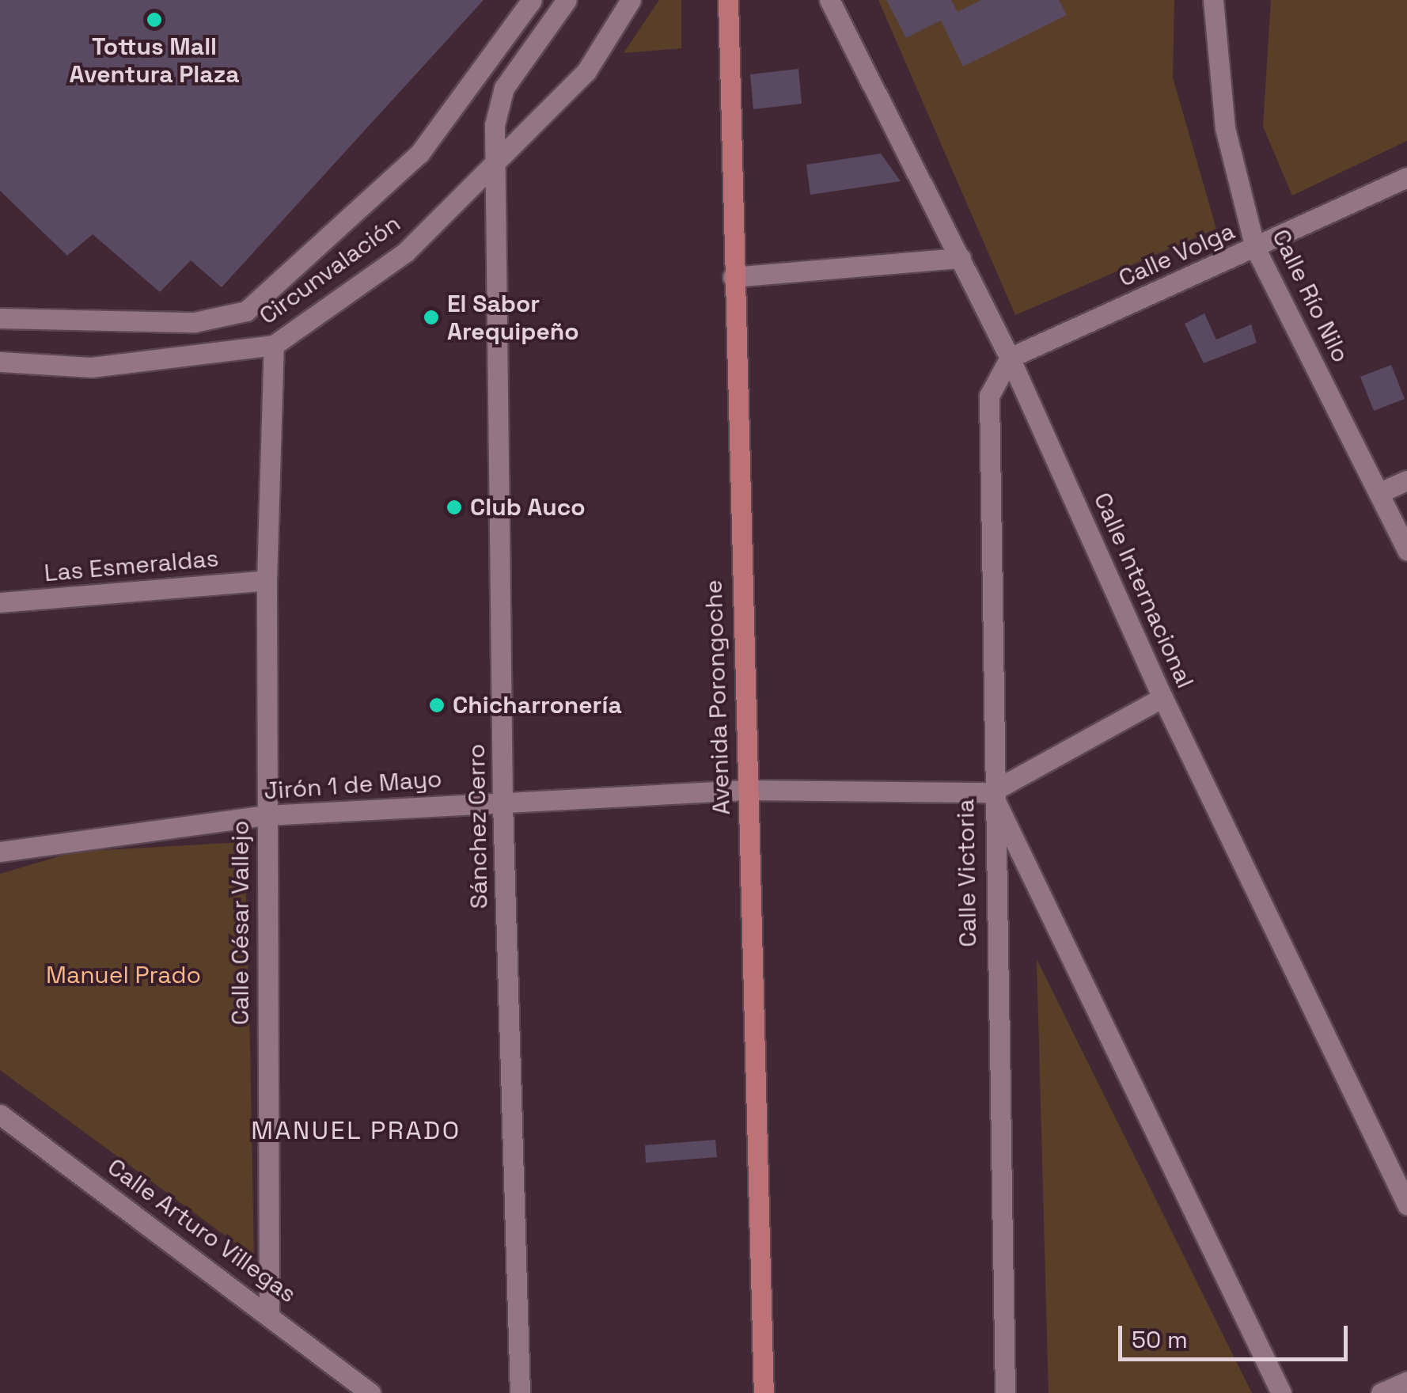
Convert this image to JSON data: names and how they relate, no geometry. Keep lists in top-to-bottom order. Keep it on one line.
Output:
{"streets":{"main road":["Avenida Porongoche"],"street":["Calle Volga","Circunvalación","Calle Río Nilo","Las Esmeraldas","Calle Internacional","Jirón 1 de Mayo","Sánchez Cerro","Calle Victoria","Calle César Vallejo","Calle Arturo Villegas"]},"crossings":[["Calle Volga","Calle Río Nilo"],["Calle Volga","Calle Internacional"],["Calle Volga","Calle Victoria"],["Circunvalación","Sánchez Cerro"],["Circunvalación","Calle César Vallejo"],["Las Esmeraldas","Calle César Vallejo"],["Calle Internacional","Jirón 1 de Mayo"],["Calle Internacional","Calle Victoria"],["Avenida Porongoche","Jirón 1 de Mayo"],["Jirón 1 de Mayo","Sánchez Cerro"],["Jirón 1 de Mayo","Calle Victoria"],["Jirón 1 de Mayo","Calle César Vallejo"],["Calle César Vallejo","Calle Arturo Villegas"]],"districts":["MANUEL PRADO"],"parks":["Manuel Prado"],"places":["Tottus Mall Aventura Plaza","El Sabor Arequipeño","Club Auco","Chicharronería"],"scale_bar":"50 m"}
